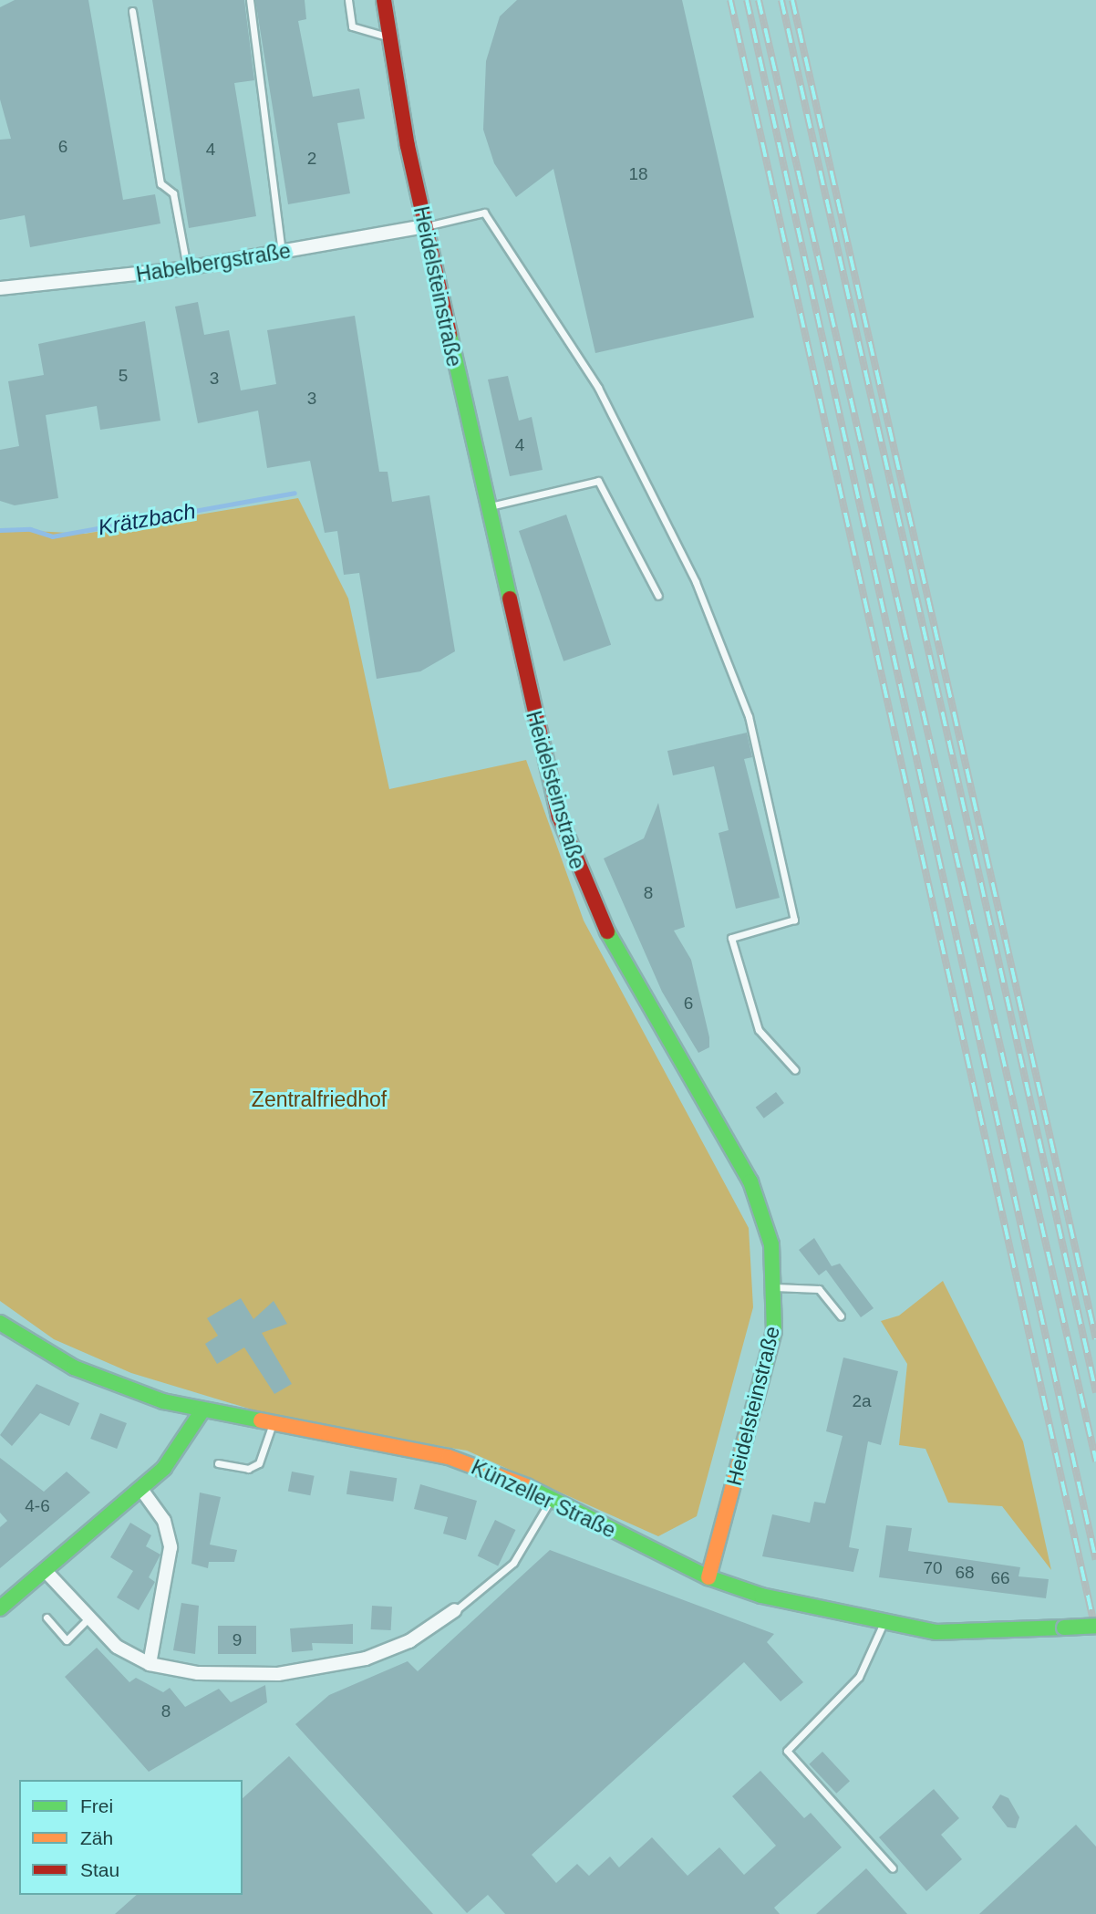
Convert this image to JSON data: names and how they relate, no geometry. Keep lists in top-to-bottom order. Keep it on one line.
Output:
{"streets":{"main road":["Heidelsteinstraße","Künzeller Straße"],"street":["Habelbergstraße"]},"crossings":[["Habelbergstraße","Heidelsteinstraße"],["Heidelsteinstraße","Künzeller Straße"]],"water":["Krätzbach"],"parks":["Zentralfriedhof"],"house_numbers":["6","4","2","18","5","3","3","4","8","6","2a","4-6","70","68","66","9","8"],"legend":["Frei","Zäh","Stau"]}
